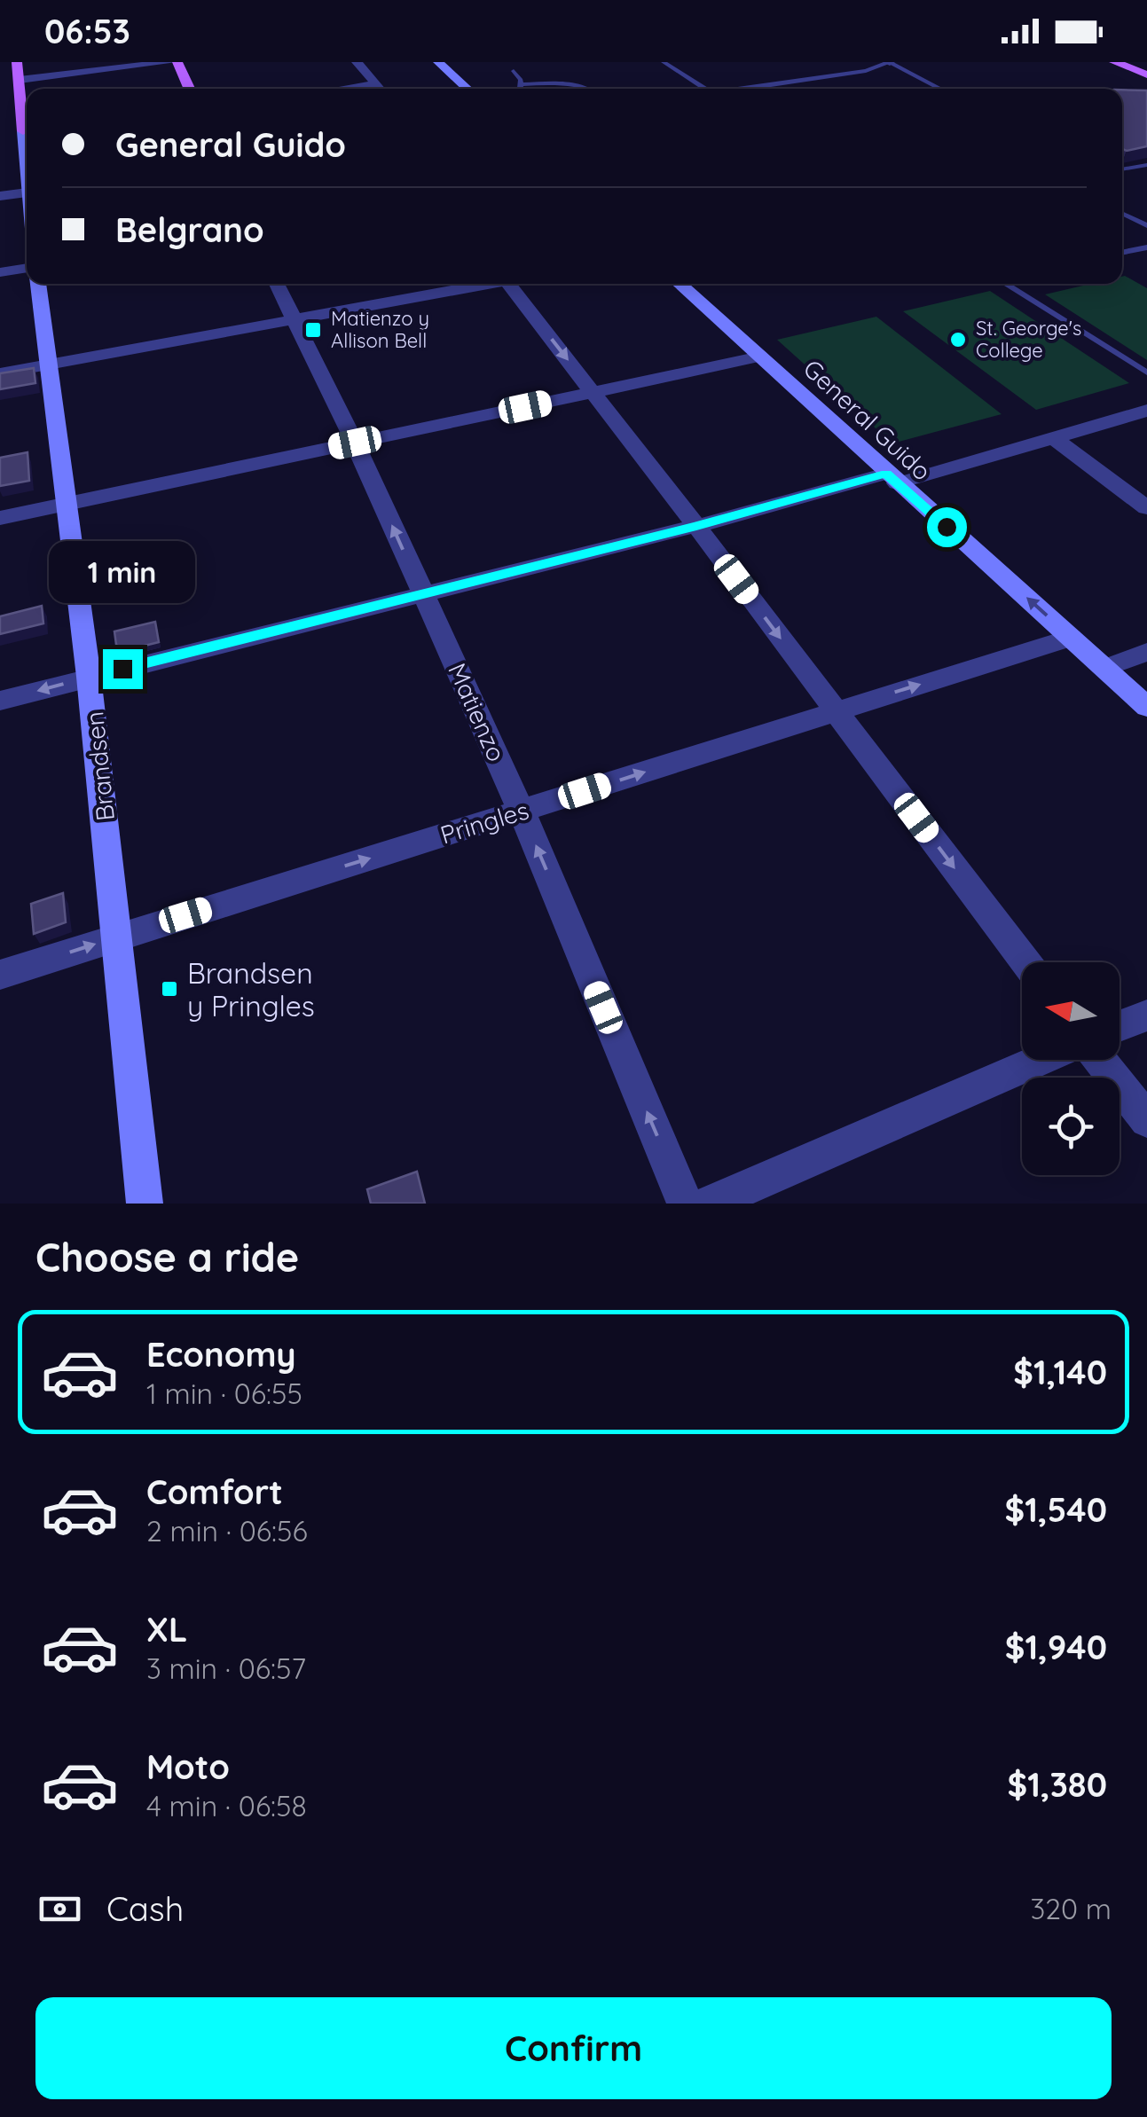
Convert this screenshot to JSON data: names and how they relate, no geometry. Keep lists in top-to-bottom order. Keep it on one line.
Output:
{"streets":{"main road":["General Guido","Brandsen"],"street":["Matienzo","Pringles"]},"crossings":[["General Guido","Pringles"],["Matienzo","Pringles"],["Brandsen","Pringles"]],"one_way":["General Guido","Matienzo","Pringles"],"places":{"transit":["Matienzo y Allison Bell","Brandsen y Pringles"],"other":["St. George's College"]},"north":"left","page":{"status":"06:53","banner":["General Guido","Belgrano"],"bubble":"1 min","heading":"Choose a ride","list":[{"name":"Economy","note":"1 min · 06:55","value":"$1,140"},{"name":"Comfort","note":"2 min · 06:56","value":"$1,540"},{"name":"XL","note":"3 min · 06:57","value":"$1,940"},{"name":"Moto","note":"4 min · 06:58","value":"$1,380"}],"pay":["Cash","320 m"],"buttons":"Confirm"}}
